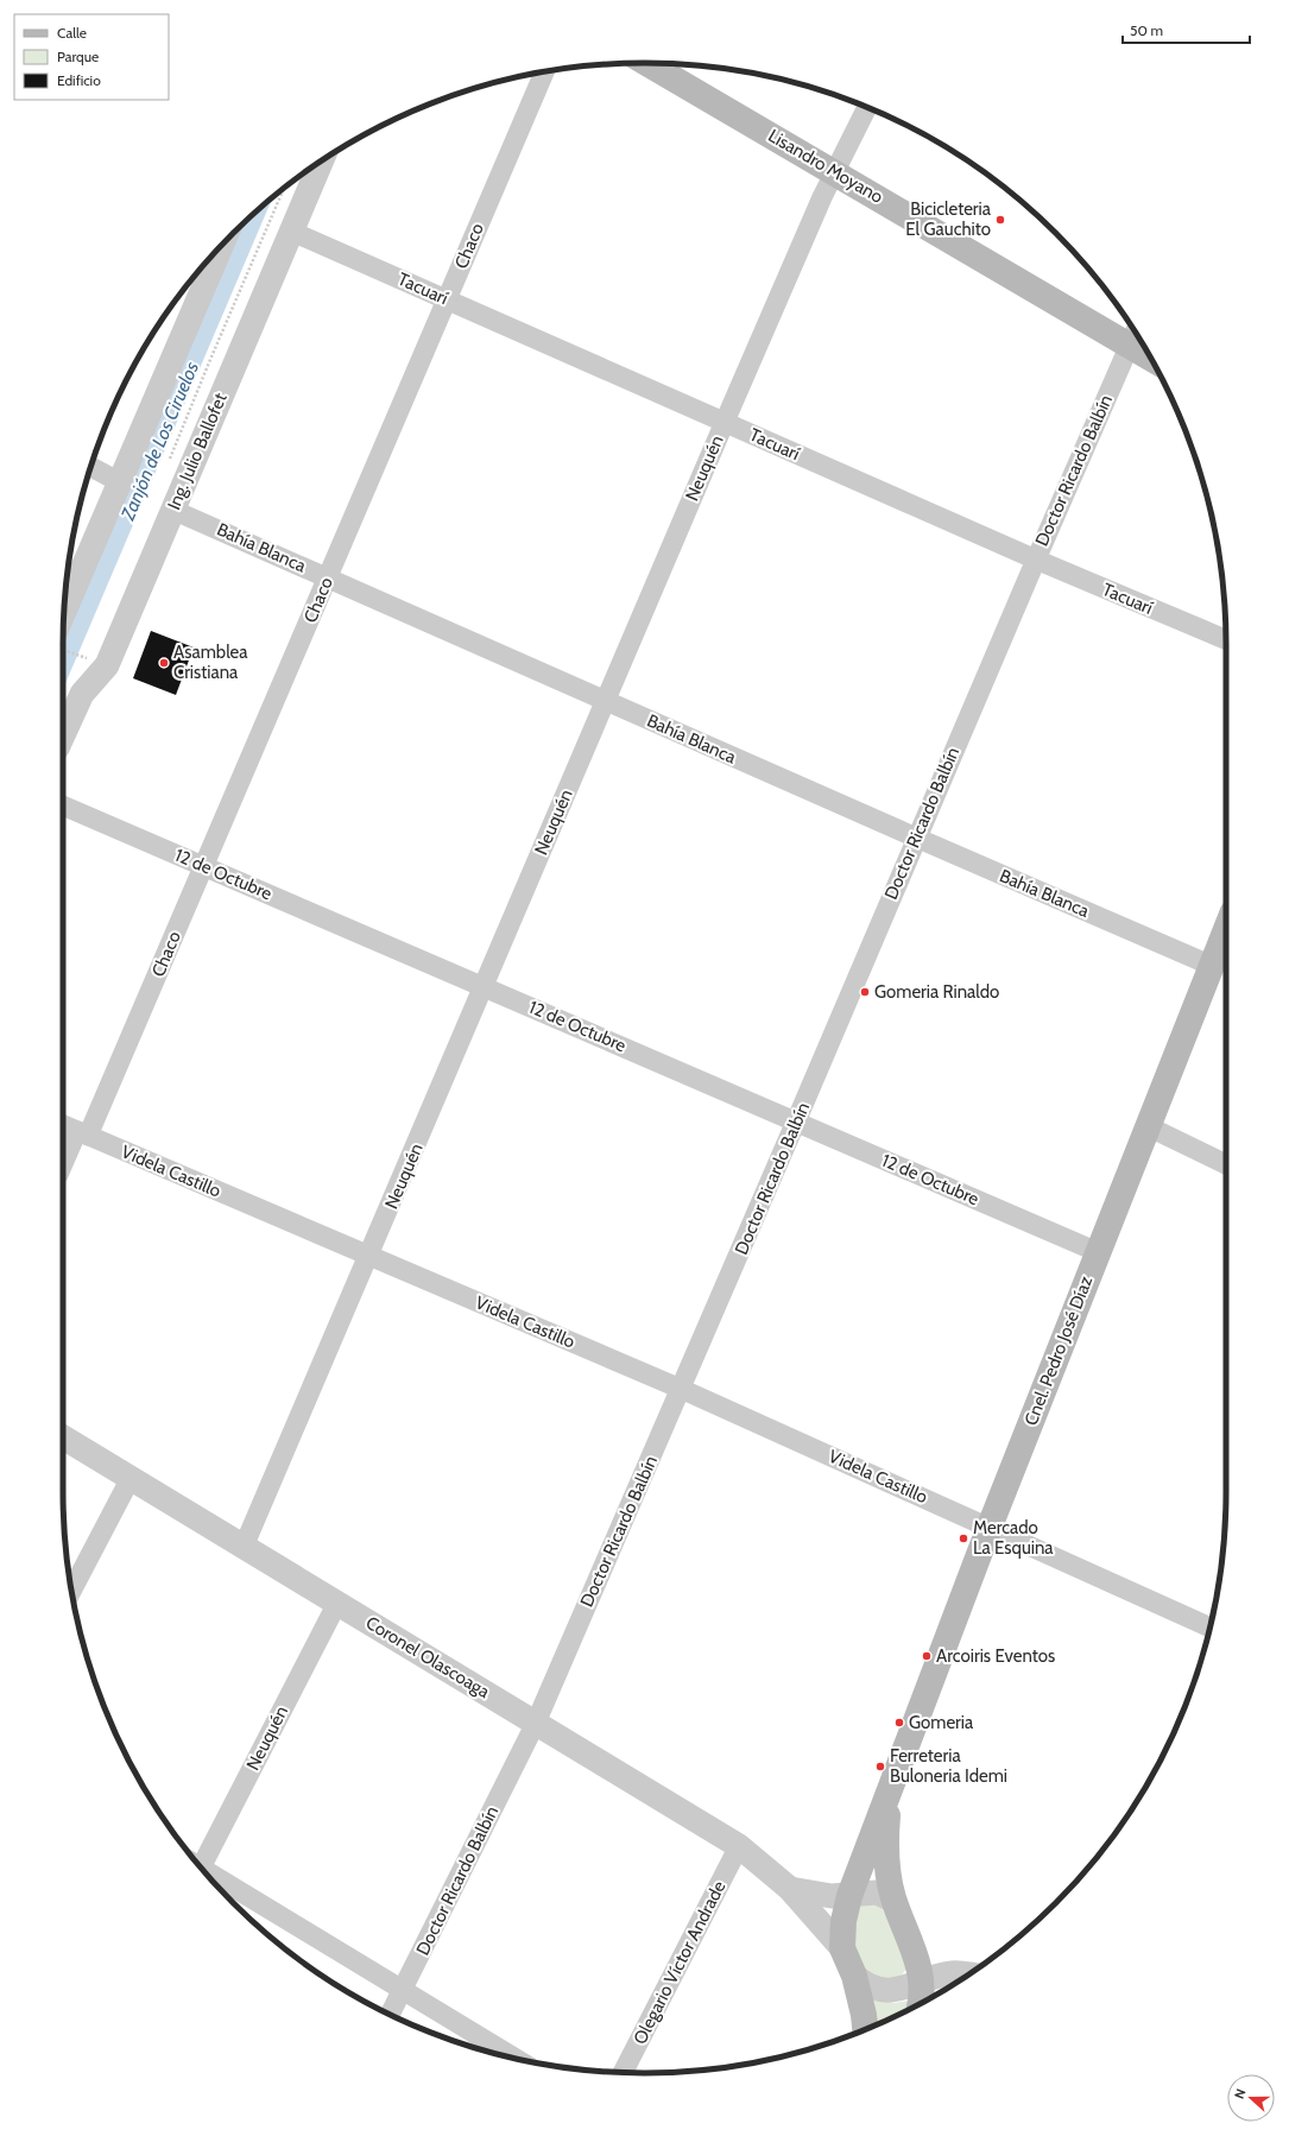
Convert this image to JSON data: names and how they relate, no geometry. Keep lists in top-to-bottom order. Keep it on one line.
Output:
{"streets":{"main road":["Lisandro Moyano","Cnel. Pedro José Díaz"],"street":["Chaco","Tacuarí","Ing. Julio Ballofet","Neuquén","Doctor Ricardo Balbín","Bahía Blanca","12 de Octubre","Videla Castillo","Coronel Olascoaga","Olegario Víctor Andrade"]},"crossings":[["Lisandro Moyano","Neuquén"],["Lisandro Moyano","Doctor Ricardo Balbín"],["Chaco","Tacuarí"],["Chaco","Bahía Blanca"],["Chaco","12 de Octubre"],["Chaco","Videla Castillo"],["Tacuarí","Ing. Julio Ballofet"],["Tacuarí","Neuquén"],["Tacuarí","Doctor Ricardo Balbín"],["Ing. Julio Ballofet","Bahía Blanca"],["Neuquén","Bahía Blanca"],["Neuquén","12 de Octubre"],["Neuquén","Videla Castillo"],["Neuquén","Coronel Olascoaga"],["Doctor Ricardo Balbín","Bahía Blanca"],["Doctor Ricardo Balbín","12 de Octubre"],["Doctor Ricardo Balbín","Videla Castillo"],["Doctor Ricardo Balbín","Coronel Olascoaga"],["Bahía Blanca","Cnel. Pedro José Díaz"],["12 de Octubre","Cnel. Pedro José Díaz"],["Videla Castillo","Cnel. Pedro José Díaz"],["Cnel. Pedro José Díaz","Coronel Olascoaga"],["Coronel Olascoaga","Olegario Víctor Andrade"]],"water":["Zanjón de Los Ciruelos"],"places":["Bicicleteria El Gauchito","Asamblea Cristiana","Gomeria Rinaldo","Mercado La Esquina","Arcoiris Eventos","Gomeria","Ferreteria Buloneria Idemi"],"legend":["Calle","Parque","Edificio"],"scale_bar":"50 m","north":"left"}
